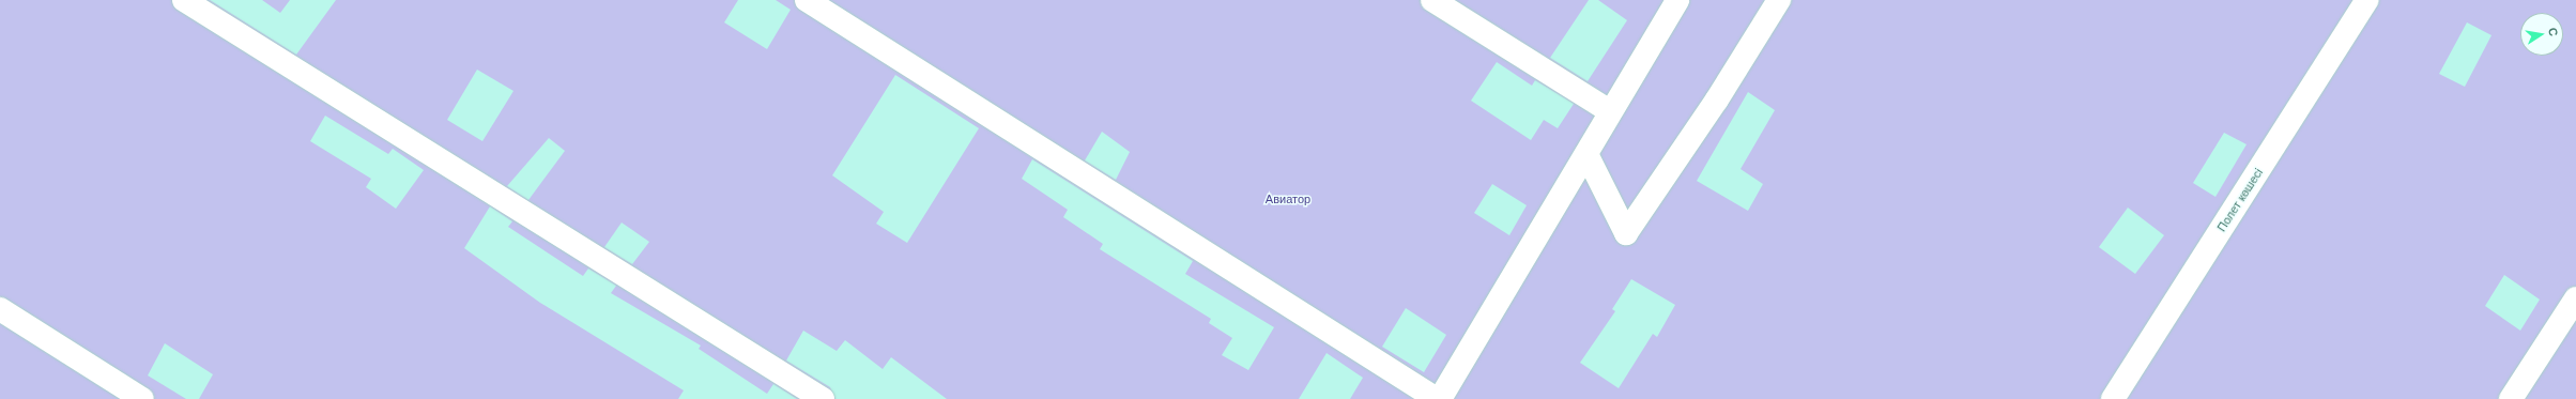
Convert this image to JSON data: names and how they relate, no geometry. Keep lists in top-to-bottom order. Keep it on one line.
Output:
{"streets":{"street":["Полет көшесі"]},"parks":["Авиатор"],"north":"right"}
